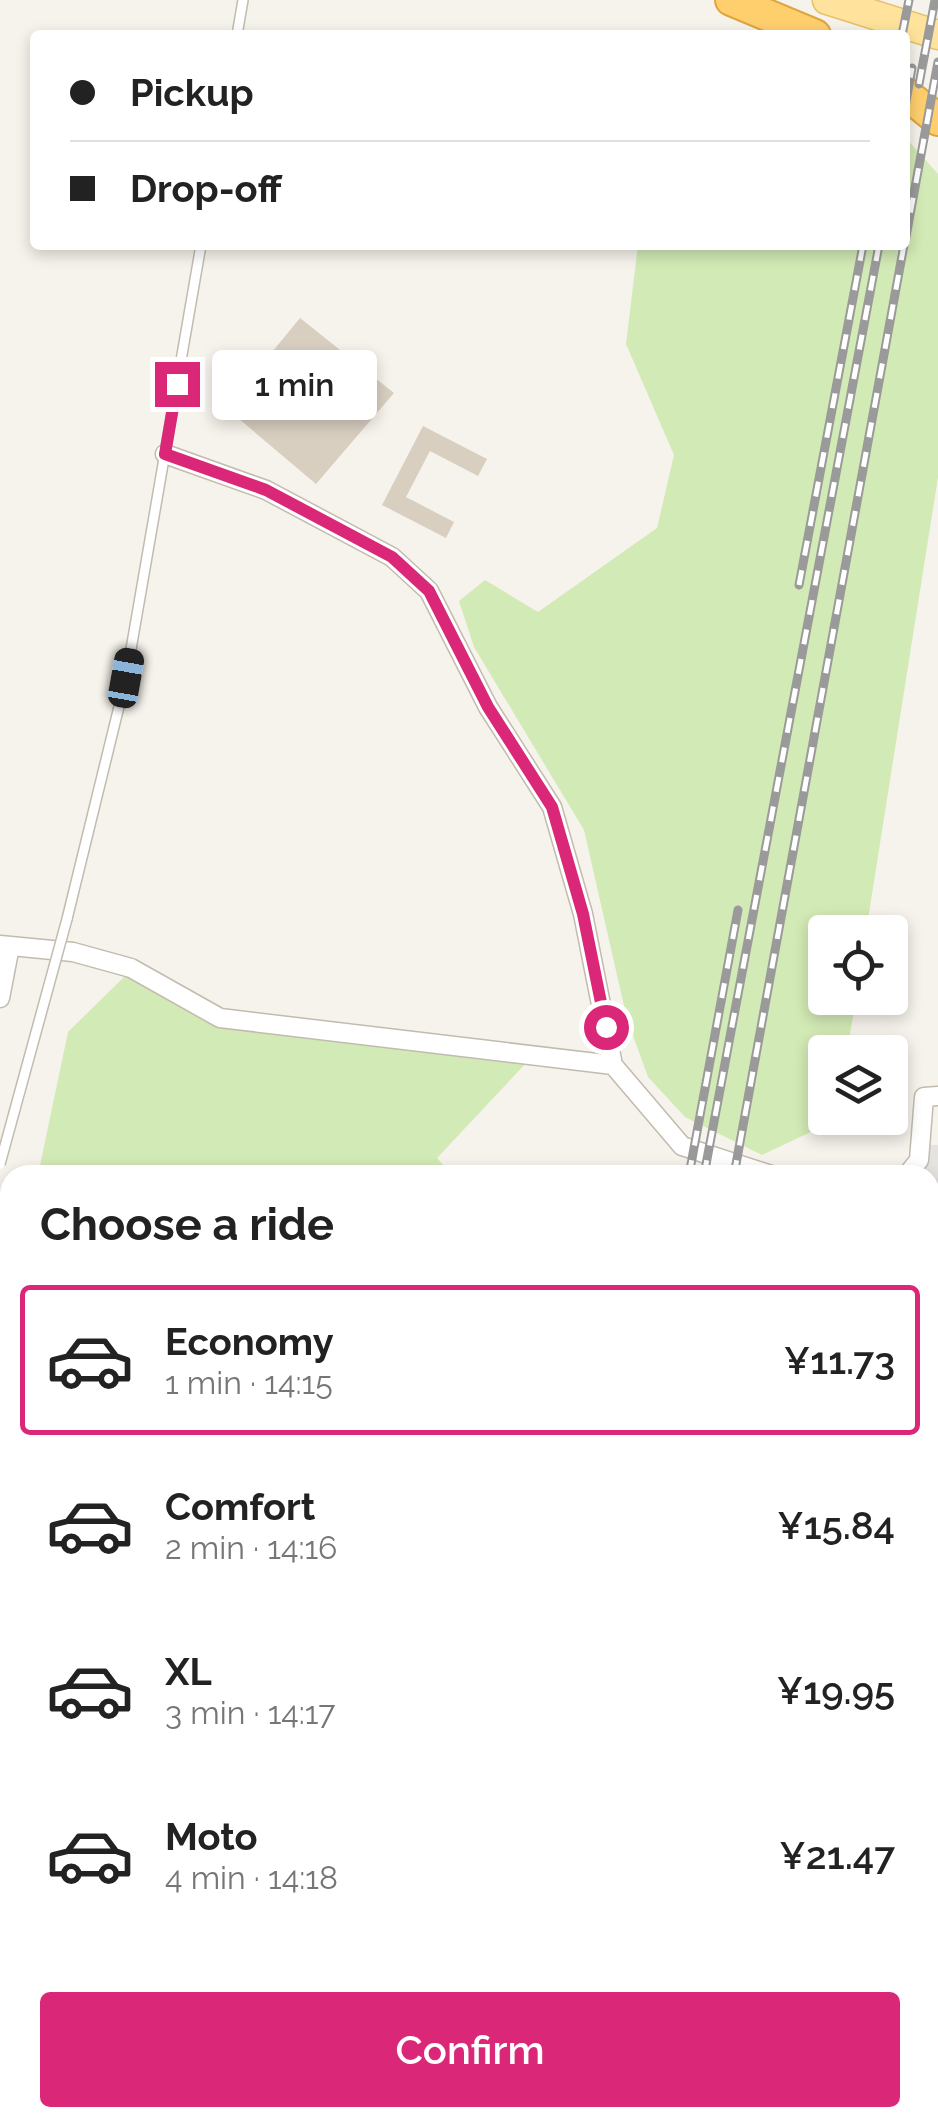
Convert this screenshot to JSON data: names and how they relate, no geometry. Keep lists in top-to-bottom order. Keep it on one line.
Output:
{"page":{"banner":["Pickup","Drop-off"],"bubble":"1 min","heading":"Choose a ride","list":[{"name":"Economy","note":"1 min · 14:15","value":"¥11.73"},{"name":"Comfort","note":"2 min · 14:16","value":"¥15.84"},{"name":"XL","note":"3 min · 14:17","value":"¥19.95"},{"name":"Moto","note":"4 min · 14:18","value":"¥21.47"}],"buttons":"Confirm"}}
